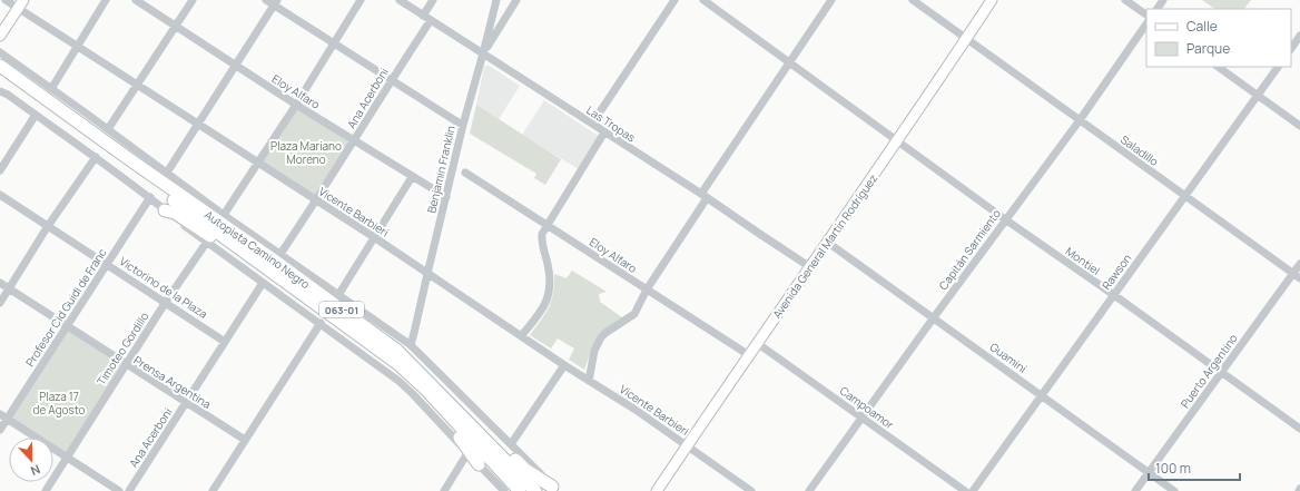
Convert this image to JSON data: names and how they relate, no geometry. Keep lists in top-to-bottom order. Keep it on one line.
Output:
{"streets":{"highway":["Autopista Camino Negro","063-01"],"main road":["Avenida General Martín Rodríguez"],"street":["Eloy Alfaro","Ana Acerboni","Las Tropas","Saladillo","Benjamin Franklin","Vicente Barbieri","Capitán Sarmiento","Montiel","Rawson","Victorino de la Plaza","Profesor Cid Guidi de Franc","Timoteo Gordillo","Guaminí","Puerto Argentino","Prensa Argentina","Campoamor"]},"crossings":[["Eloy Alfaro","Ana Acerboni"],["Eloy Alfaro","Benjamin Franklin"],["Eloy Alfaro","Avenida General Martín Rodríguez"],["Ana Acerboni","Las Tropas"],["Ana Acerboni","Vicente Barbieri"],["Ana Acerboni","Victorino de la Plaza"],["Ana Acerboni","Prensa Argentina"],["Las Tropas","Benjamin Franklin"],["Las Tropas","Avenida General Martín Rodríguez"],["Saladillo","Avenida General Martín Rodríguez"],["Saladillo","Capitán Sarmiento"],["Saladillo","Rawson"],["Saladillo","Puerto Argentino"],["Benjamin Franklin","Vicente Barbieri"],["Vicente Barbieri","Avenida General Martín Rodríguez"],["Avenida General Martín Rodríguez","Montiel"],["Avenida General Martín Rodríguez","Guaminí"],["Avenida General Martín Rodríguez","Campoamor"],["Capitán Sarmiento","Montiel"],["Capitán Sarmiento","Guaminí"],["Capitán Sarmiento","Campoamor"],["Montiel","Rawson"],["Montiel","Puerto Argentino"],["Rawson","Guaminí"],["Victorino de la Plaza","Profesor Cid Guidi de Franc"],["Victorino de la Plaza","Timoteo Gordillo"],["Profesor Cid Guidi de Franc","Prensa Argentina"],["Timoteo Gordillo","Prensa Argentina"],["Guaminí","Puerto Argentino"]],"parks":["Plaza Mariano Moreno","Plaza 17 de Agosto"],"legend":["Calle","Parque"],"scale_bar":"100 m","north":"bottom"}
